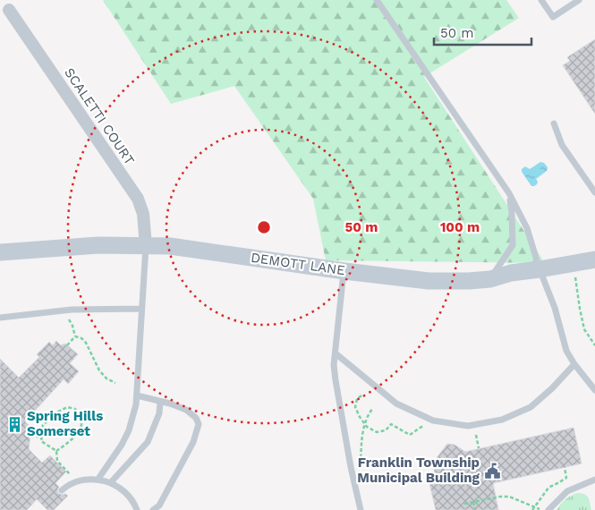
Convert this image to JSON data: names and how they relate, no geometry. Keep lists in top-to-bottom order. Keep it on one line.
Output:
{"streets":{"street":["SCALETTI COURT","DEMOTT LANE"]},"crossings":[["SCALETTI COURT","DEMOTT LANE"]],"places":{"building":["Spring Hills Somerset"],"public building":["Franklin Township Municipal Building"]},"scale_bar":"50 m","rings":["50 m","100 m"]}
